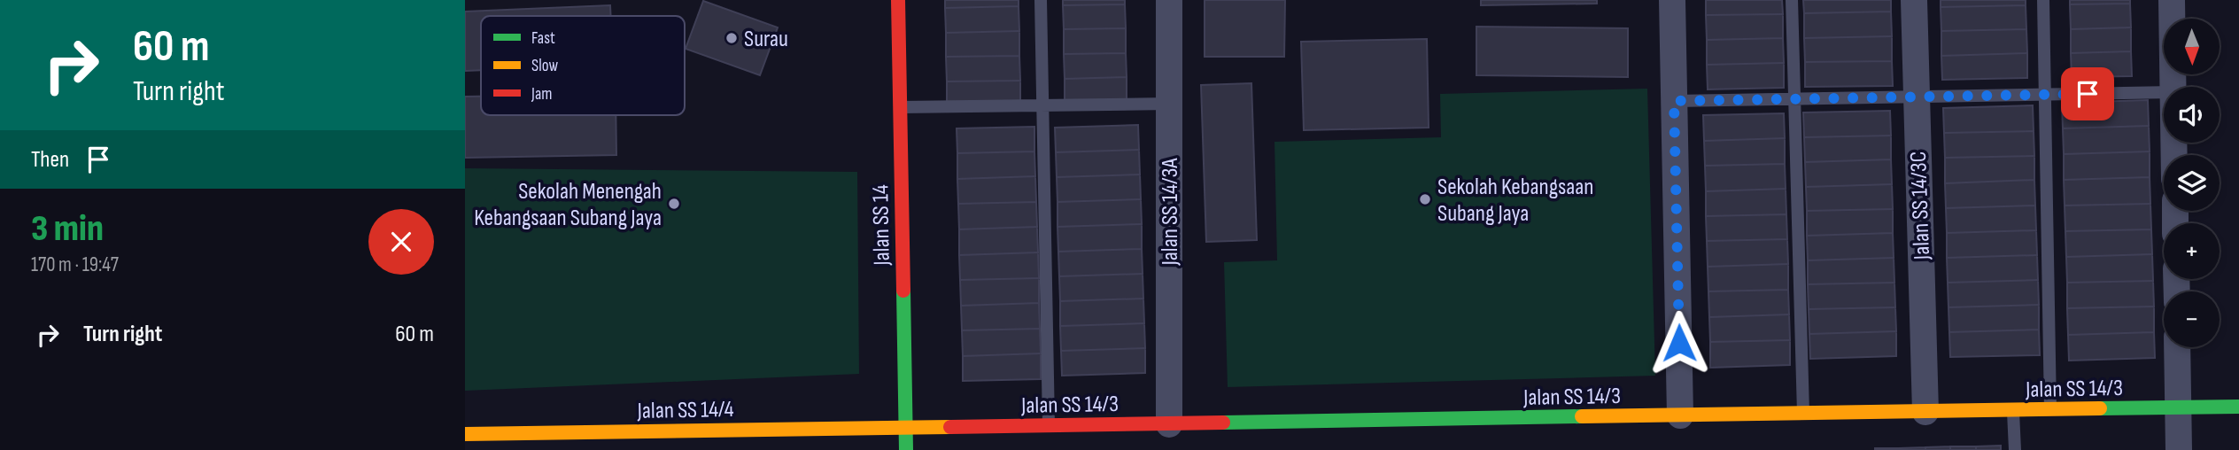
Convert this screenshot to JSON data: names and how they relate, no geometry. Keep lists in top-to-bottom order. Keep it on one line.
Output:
{"streets":{"street":["Jalan SS 14/3C","Jalan SS 14/3A","Jalan SS 14","Jalan SS 14/3","Jalan SS 14/4"]},"crossings":[["Jalan SS 14/3C","Jalan SS 14/3"],["Jalan SS 14/3A","Jalan SS 14/3"],["Jalan SS 14","Jalan SS 14/3"],["Jalan SS 14","Jalan SS 14/4"],["Jalan SS 14/3","Jalan SS 14/4"]],"places":["Surau","Sekolah Kebangsaan Subang Jaya","Sekolah Menengah Kebangsaan Subang Jaya"],"legend":["Fast","Slow","Jam"],"north":"bottom","page":{"turn":["60 m","Turn right"],"map_buttons":["+","−"],"then":"Then","heading":["3 min","170 m · 19:47"],"list":[{"name":"Turn right","value":"60 m"}]}}
